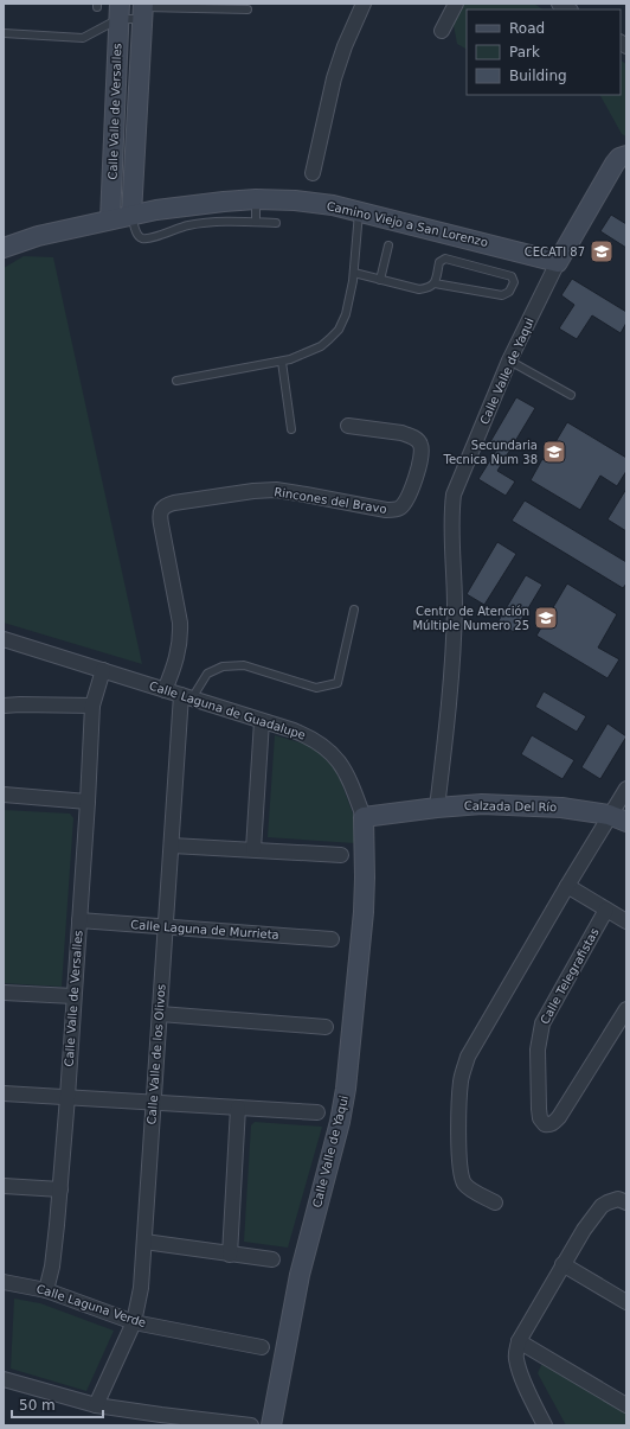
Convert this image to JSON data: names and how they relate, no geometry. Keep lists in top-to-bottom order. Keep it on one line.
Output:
{"streets":{"street":["Calle Valle de Versalles","Camino Viejo a San Lorenzo","Calle Valle de Yaqui","Rincones del Bravo","Calle Laguna de Guadalupe","Calzada Del Río","Calle Laguna de Murrieta","Calle Telegrafistas","Calle Valle de los Olivos","Calle Laguna Verde"]},"crossings":[["Calle Valle de Versalles","Camino Viejo a San Lorenzo"],["Calle Valle de Versalles","Calle Laguna de Murrieta"],["Calle Valle de Versalles","Calle Laguna Verde"],["Camino Viejo a San Lorenzo","Calle Valle de Yaqui"],["Calle Valle de Yaqui","Calle Laguna de Guadalupe"],["Calle Valle de Yaqui","Calzada Del Río"],["Rincones del Bravo","Calle Laguna de Guadalupe"],["Calle Laguna de Guadalupe","Calzada Del Río"],["Calle Laguna de Guadalupe","Calle Valle de los Olivos"],["Calle Laguna de Murrieta","Calle Valle de los Olivos"],["Calle Valle de los Olivos","Calle Laguna Verde"]],"places":{"school or university":["CECATI 87","Secundaria Tecnica Num 38","Centro de Atención Múltiple Numero 25"]},"legend":["Road","Park","Building"],"scale_bar":"50 m"}
